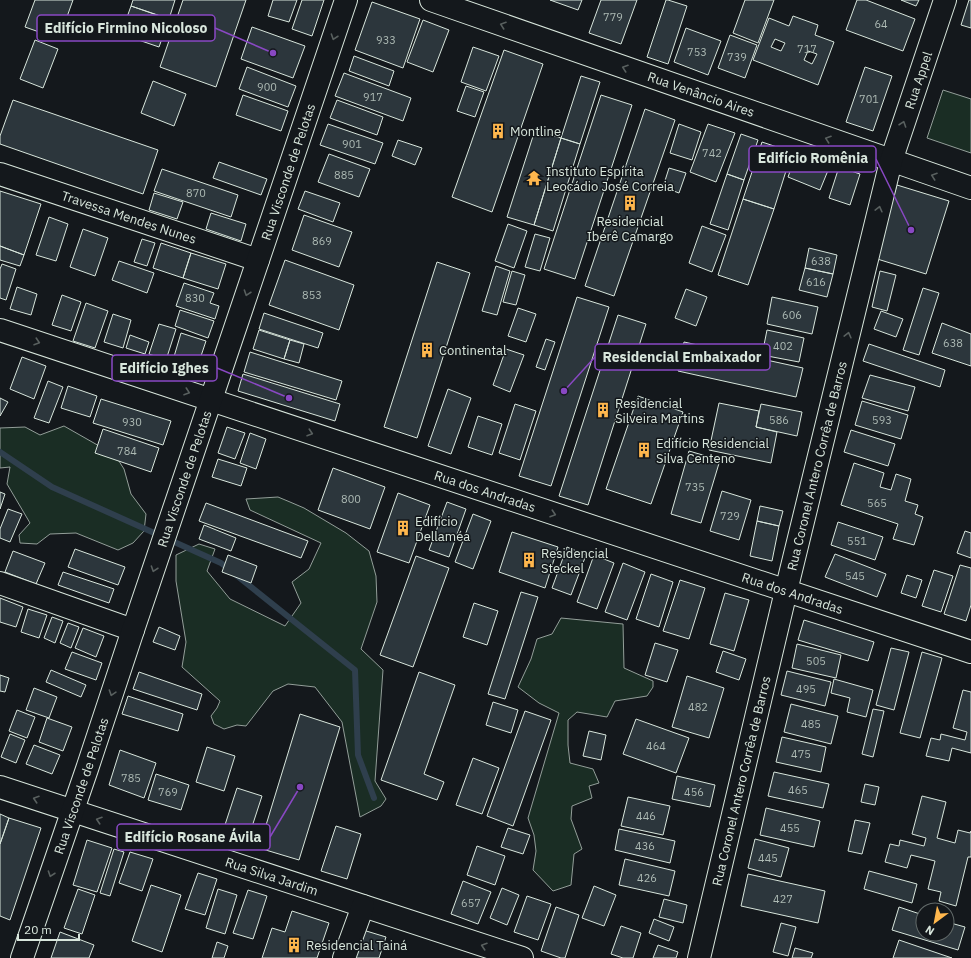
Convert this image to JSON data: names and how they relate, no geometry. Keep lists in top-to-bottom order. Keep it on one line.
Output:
{"streets":{"street":["Rua Appel","Rua Venâncio Aires","Rua Visconde de Pelotas","Travessa Mendes Nunes","Rua Coronel Antero Corrêa de Barros","Rua dos Andradas","Rua Silva Jardim"]},"crossings":[["Rua Appel","Rua Venâncio Aires"],["Rua Appel","Rua Coronel Antero Corrêa de Barros"],["Rua Venâncio Aires","Rua Coronel Antero Corrêa de Barros"],["Rua Visconde de Pelotas","Travessa Mendes Nunes"],["Rua Visconde de Pelotas","Rua dos Andradas"],["Rua Visconde de Pelotas","Rua Silva Jardim"],["Rua Coronel Antero Corrêa de Barros","Rua dos Andradas"]],"one_way":["Rua Appel","Rua Venâncio Aires","Rua Visconde de Pelotas","Rua Coronel Antero Corrêa de Barros","Rua dos Andradas","Rua Silva Jardim"],"places":{"other":["Edifício Firmino Nicoloso","Edifício Romênia","Residencial Embaixador","Edifício Ighes","Edifício Rosane Ávila"],"building":["Montline","Residencial Iberê Camargo","Continental","Residencial Silveira Martins","Edifício Residencial Silva Centeno","Edifício Dellaméa","Residencial Steckel","Residencial Tainá"],"temple":["Instituto Espírita Leocádio José Correia"]},"house_numbers":["779","64","933","717","753","739","900","917","701","901","742","885","870","869","638","616","853","830","606","638","402","586","593","930","784","735","800","565","729","551","545","505","495","482","485","464","475","785","465","769","456","446","455","436","445","426","427","657"],"scale_bar":"20 m","north":"bottom left"}
